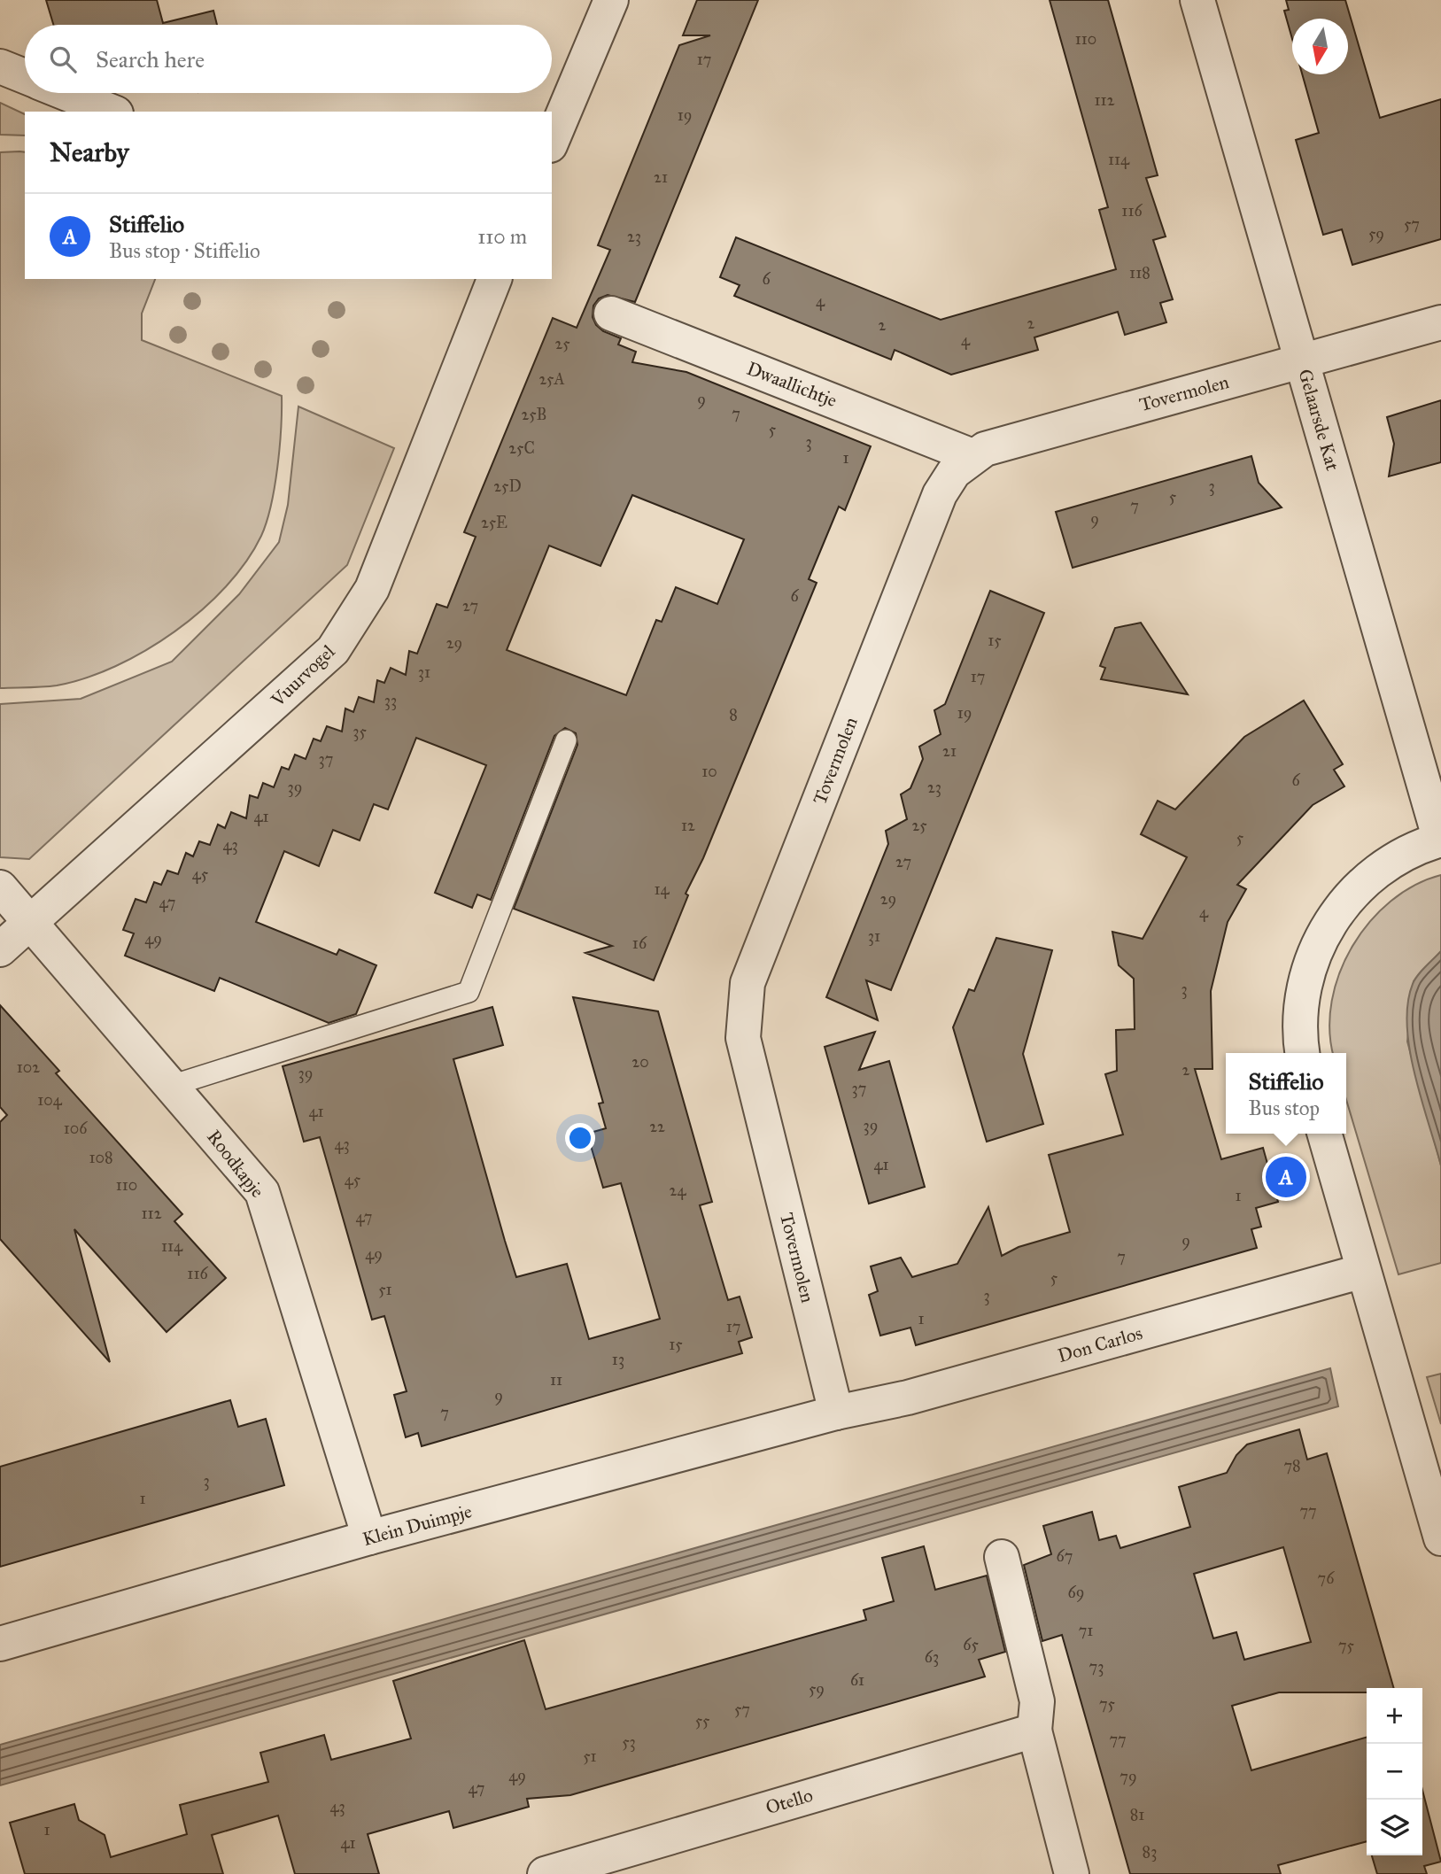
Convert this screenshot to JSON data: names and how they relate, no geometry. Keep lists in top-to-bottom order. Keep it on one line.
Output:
{"streets":{"street":["Dwaallichtje","Tovermolen","Gelaarsde Kat","Vuurvogel","Roodkapje","Don Carlos","Klein Duimpje","Otello"]},"crossings":[["Dwaallichtje","Tovermolen"],["Tovermolen","Gelaarsde Kat"],["Tovermolen","Don Carlos"],["Tovermolen","Klein Duimpje"],["Vuurvogel","Roodkapje"],["Roodkapje","Klein Duimpje"],["Don Carlos","Klein Duimpje"]],"house_numbers":["110","17","112","19","114","21","116","57","59","23","118","6","4","2","2","4","25","25A","9","7","25B","5","3","25C","1","25D","3","5","7","9","25E","6","27","15","29","31","17","33","19","8","35","21","37","10","6","39","23","41","12","25","5","43","27","45","14","29","47","4","31","49","16","3","20","102","2","39","37","104","41","39","22","106","43","108","41","45","110","24","1","112","47","9","114","49","7","116","5","51","3","1","17","15","13","11","9","7","78","3","1","77","67","76","69","71","65","75","63","73","61","59","75","57","55","77","53","51","49","79","47","43","81","1","41","83"],"north":"bottom","page":{"search":"Search here","heading":"Nearby","list":[{"mark":"A","name":"Stiffelio","note":"Bus stop · Stiffelio","value":"110 m"}],"popup":["Stiffelio","Bus stop"],"pins":"A","map_buttons":["+","−"]}}
